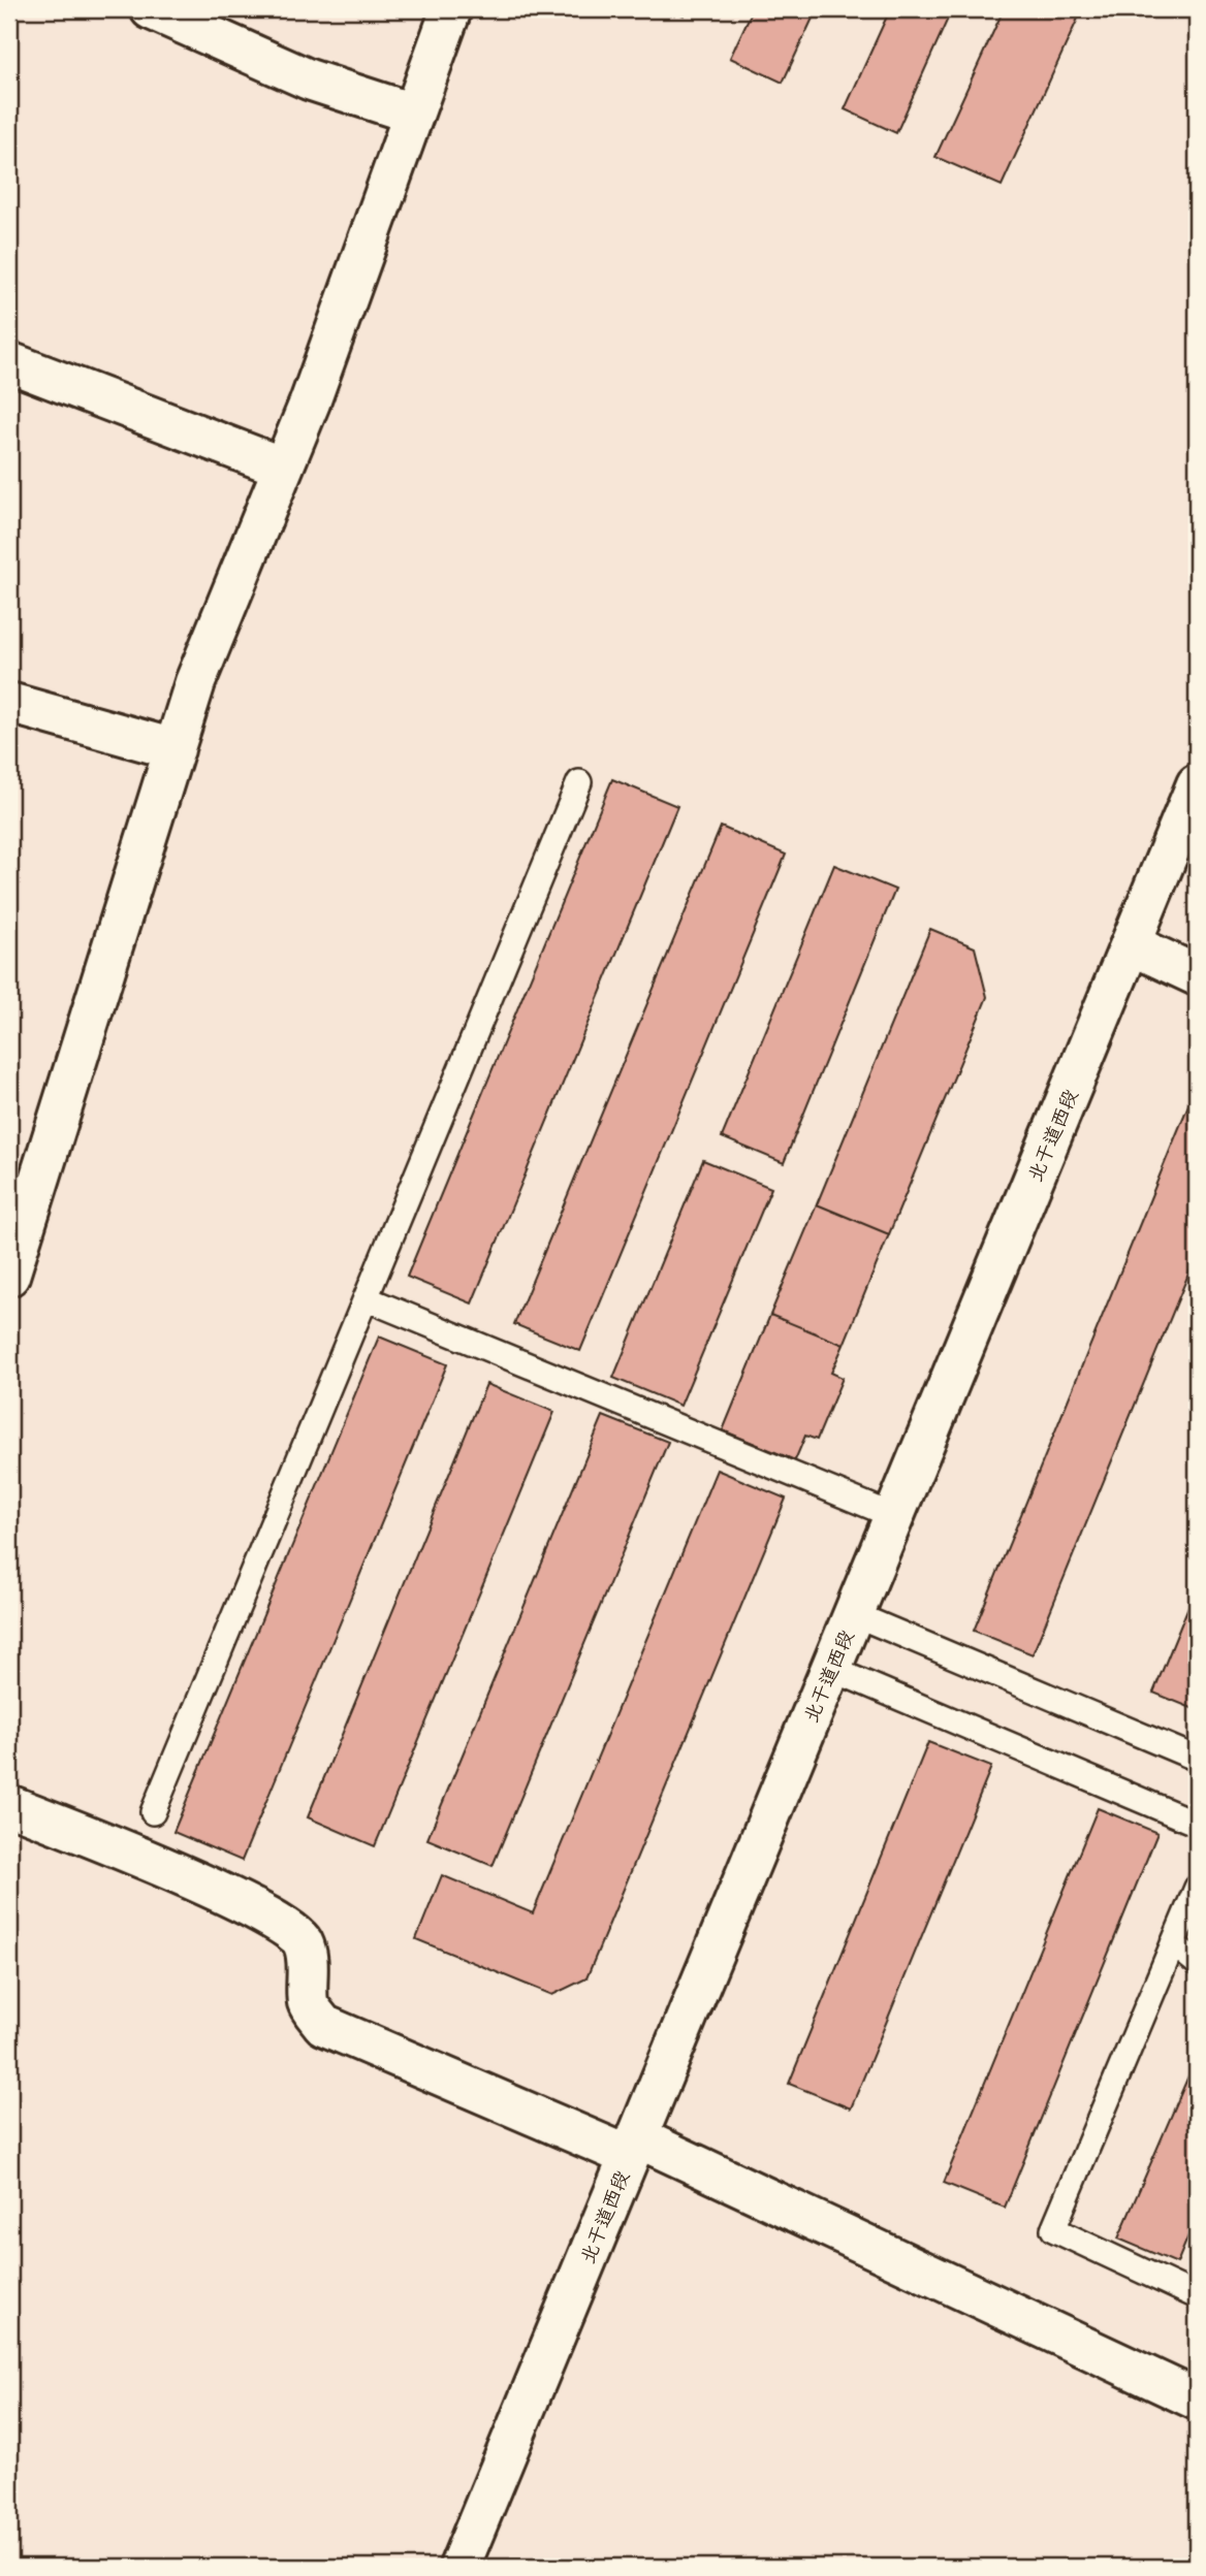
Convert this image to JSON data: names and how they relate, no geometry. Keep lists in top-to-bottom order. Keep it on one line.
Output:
{"streets":{"street":["北干道西段"]}}
